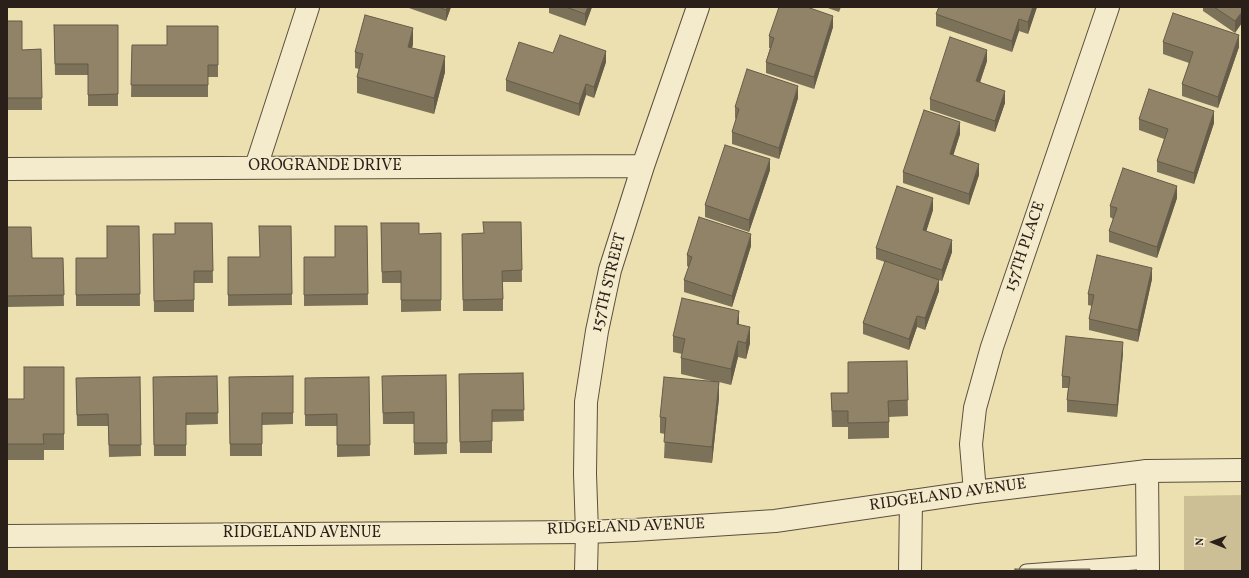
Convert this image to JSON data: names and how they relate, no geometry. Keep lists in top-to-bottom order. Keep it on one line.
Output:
{"streets":{"street":["OROGRANDE DRIVE","157TH PLACE","157TH STREET","RIDGELAND AVENUE"]},"crossings":[["OROGRANDE DRIVE","157TH STREET"],["157TH PLACE","RIDGELAND AVENUE"],["157TH STREET","RIDGELAND AVENUE"]],"north":"left"}
